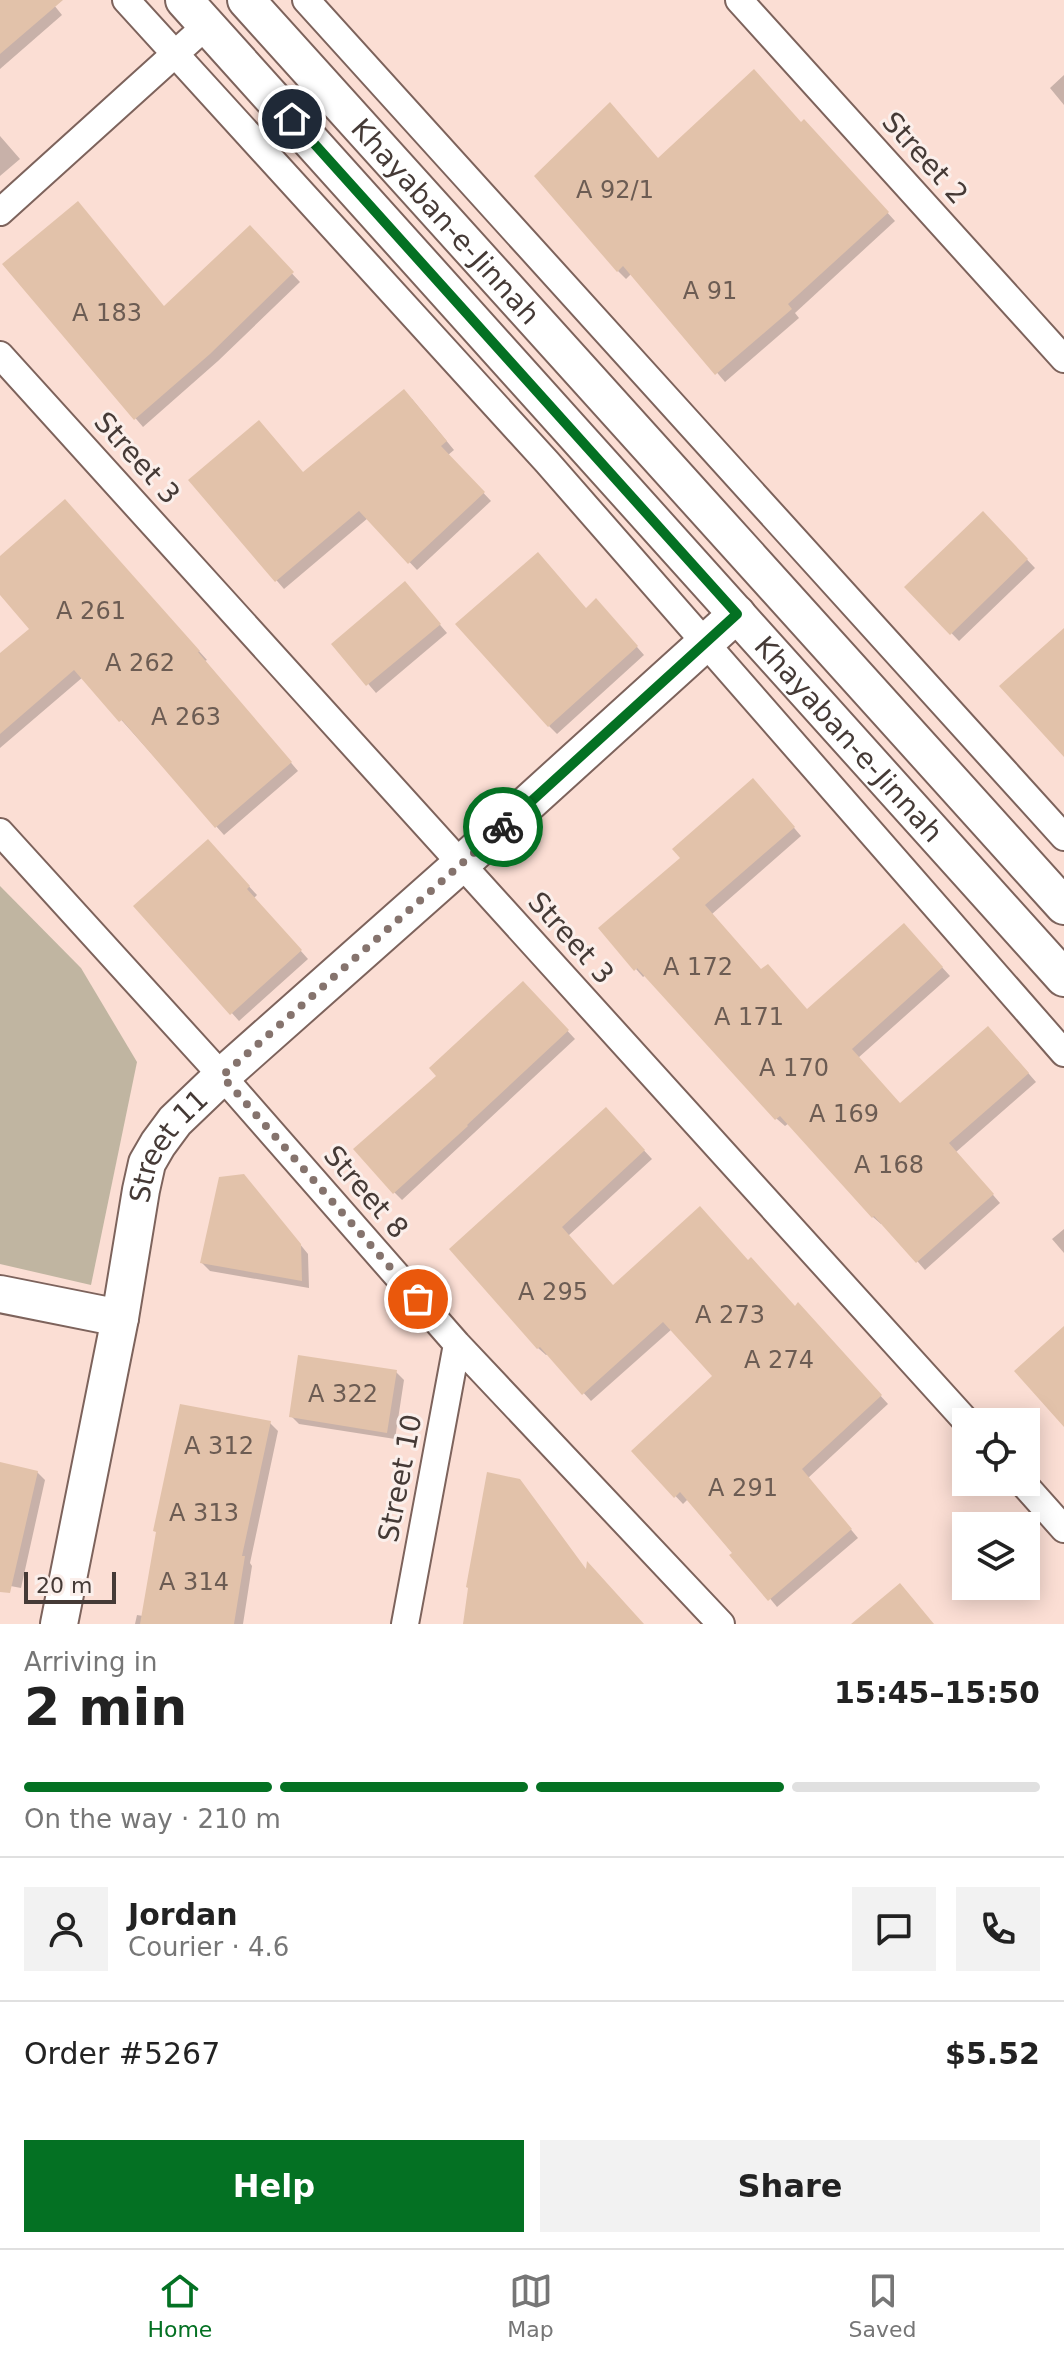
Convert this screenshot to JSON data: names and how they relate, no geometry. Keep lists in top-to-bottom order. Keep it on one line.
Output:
{"streets":{"main road":["Khayaban-e-Jinnah","Street 11"],"street":["Street 2","Street 3","Street 8","Street 10"]},"crossings":[["Khayaban-e-Jinnah","Street 11"],["Street 3","Street 11"],["Street 11","Street 8"],["Street 8","Street 10"]],"house_numbers":["A 92/1","A 91","A 183","A 261","A 262","A 263","A 172","A 171","A 170","A 169","A 168","A 295","A 273","A 274","A 322","A 312","A 291","A 313","A 314"],"scale_bar":"20 m","page":{"scale":"20 m","heading":["2 min","Arriving in","15:45–15:50"],"panel":["Jordan","Courier · 4.6","Order #5267","$5.52"],"bar":"On the way · 210 m","buttons":["Help","Share"],"tabs":["Home","Map","Saved"]}}
